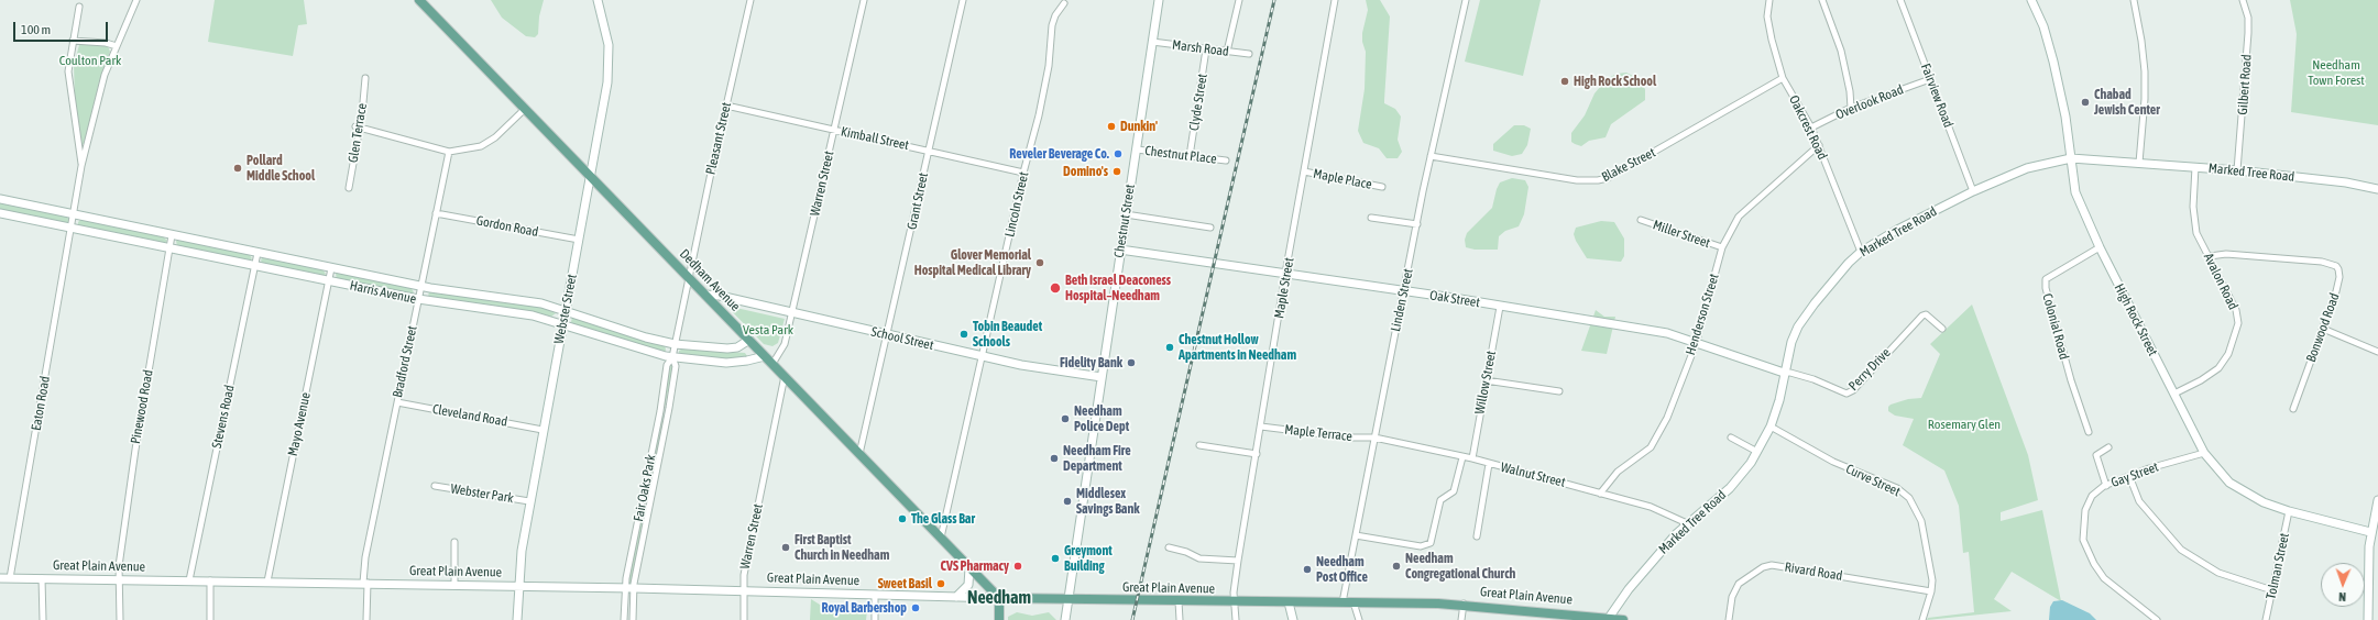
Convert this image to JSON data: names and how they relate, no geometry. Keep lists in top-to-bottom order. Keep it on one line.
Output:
{"streets":{"main road":["Dedham Avenue","Great Plain Avenue"],"street":["Marsh Road","Gilbert Road","Fairview Road","Clyde Street","Overlook Road","Oakcrest Road","Glen Terrace","Pleasant Street","Kimball Street","Chestnut Place","Blake Street","Marked Tree Road","Maple Place","Warren Street","Grant Street","Lincoln Street","Chestnut Street","Gordon Road","Miller Street","Avalon Road","Maple Street","Harris Avenue","Oak Street","Linden Street","Webster Street","Henderson Street","High Rock Street","Colonial Road","Bonwood Road","School Street","Bradford Street","Perry Drive","Willow Street","Eaton Road","Pinewood Road","Cleveland Road","Stevens Road","Mayo Avenue","Maple Terrace","Walnut Street","Gay Street","Curve Street","Fair Oaks Park","Webster Park","Tolman Street","Rivard Road"]},"crossings":[["Marsh Road","Clyde Street"],["Marsh Road","Chestnut Street"],["Gilbert Road","Marked Tree Road"],["Fairview Road","Overlook Road"],["Fairview Road","Marked Tree Road"],["Clyde Street","Chestnut Place"],["Overlook Road","Oakcrest Road"],["Oakcrest Road","Blake Street"],["Oakcrest Road","Marked Tree Road"],["Oakcrest Road","Henderson Street"],["Pleasant Street","Kimball Street"],["Pleasant Street","Dedham Avenue"],["Pleasant Street","Fair Oaks Park"],["Kimball Street","Warren Street"],["Kimball Street","Grant Street"],["Kimball Street","Lincoln Street"],["Chestnut Place","Chestnut Street"],["Blake Street","Linden Street"],["Marked Tree Road","Avalon Road"],["Marked Tree Road","Oak Street"],["Marked Tree Road","High Rock Street"],["Marked Tree Road","Perry Drive"],["Marked Tree Road","Walnut Street"],["Marked Tree Road","Curve Street"],["Marked Tree Road","Great Plain Avenue"],["Maple Place","Maple Street"],["Warren Street","Dedham Avenue"],["Warren Street","School Street"],["Warren Street","Great Plain Avenue"],["Grant Street","Dedham Avenue"],["Grant Street","School Street"],["Lincoln Street","Dedham Avenue"],["Lincoln Street","School Street"],["Chestnut Street","Oak Street"],["Chestnut Street","School Street"],["Chestnut Street","Great Plain Avenue"],["Gordon Road","Webster Street"],["Gordon Road","Bradford Street"],["Miller Street","Henderson Street"],["Dedham Avenue","Harris Avenue"],["Dedham Avenue","Webster Street"],["Dedham Avenue","School Street"],["Dedham Avenue","Fair Oaks Park"],["Dedham Avenue","Great Plain Avenue"],["Avalon Road","High Rock Street"],["Avalon Road","Bonwood Road"],["Maple Street","Oak Street"],["Maple Street","Maple Terrace"],["Maple Street","Great Plain Avenue"],["Harris Avenue","Webster Street"],["Harris Avenue","Bradford Street"],["Harris Avenue","Eaton Road"],["Harris Avenue","Pinewood Road"],["Harris Avenue","Stevens Road"],["Harris Avenue","Mayo Avenue"],["Harris Avenue","Fair Oaks Park"],["Oak Street","Linden Street"],["Oak Street","Henderson Street"],["Oak Street","Perry Drive"],["Oak Street","Willow Street"],["Linden Street","Maple Terrace"],["Linden Street","Walnut Street"],["Linden Street","Great Plain Avenue"],["Webster Street","Cleveland Road"],["Webster Street","Webster Park"],["Webster Street","Great Plain Avenue"],["Henderson Street","Walnut Street"],["High Rock Street","Colonial Road"],["High Rock Street","Gay Street"],["High Rock Street","Tolman Street"],["Bradford Street","Cleveland Road"],["Bradford Street","Great Plain Avenue"],["Willow Street","Walnut Street"],["Eaton Road","Great Plain Avenue"],["Pinewood Road","Great Plain Avenue"],["Stevens Road","Great Plain Avenue"],["Mayo Avenue","Great Plain Avenue"],["Maple Terrace","Walnut Street"],["Curve Street","Rivard Road"],["Fair Oaks Park","Great Plain Avenue"]],"districts":["Needham"],"parks":["Coulton Park","Needham Town Forest","Vesta Park","Rosemary Glen"],"places":["High Rock School","Chabad Jewish Center","Dunkin'","Reveler Beverage Co.","Pollard Middle School","Domino's","Glover Memorial Hospital Medical Library","Beth Israel Deaconess Hospital–Needham","Tobin Beaudet Schools","Chestnut Hollow Apartments in Needham","Fidelity Bank","Needham Police Dept","Needham Fire Department","Middlesex Savings Bank","The Glass Bar","First Baptist Church in Needham","Greymont Building","CVS Pharmacy","Needham Congregational Church","Needham Post Office","Sweet Basil","Royal Barbershop"],"scale_bar":"100 m","north":"bottom"}
